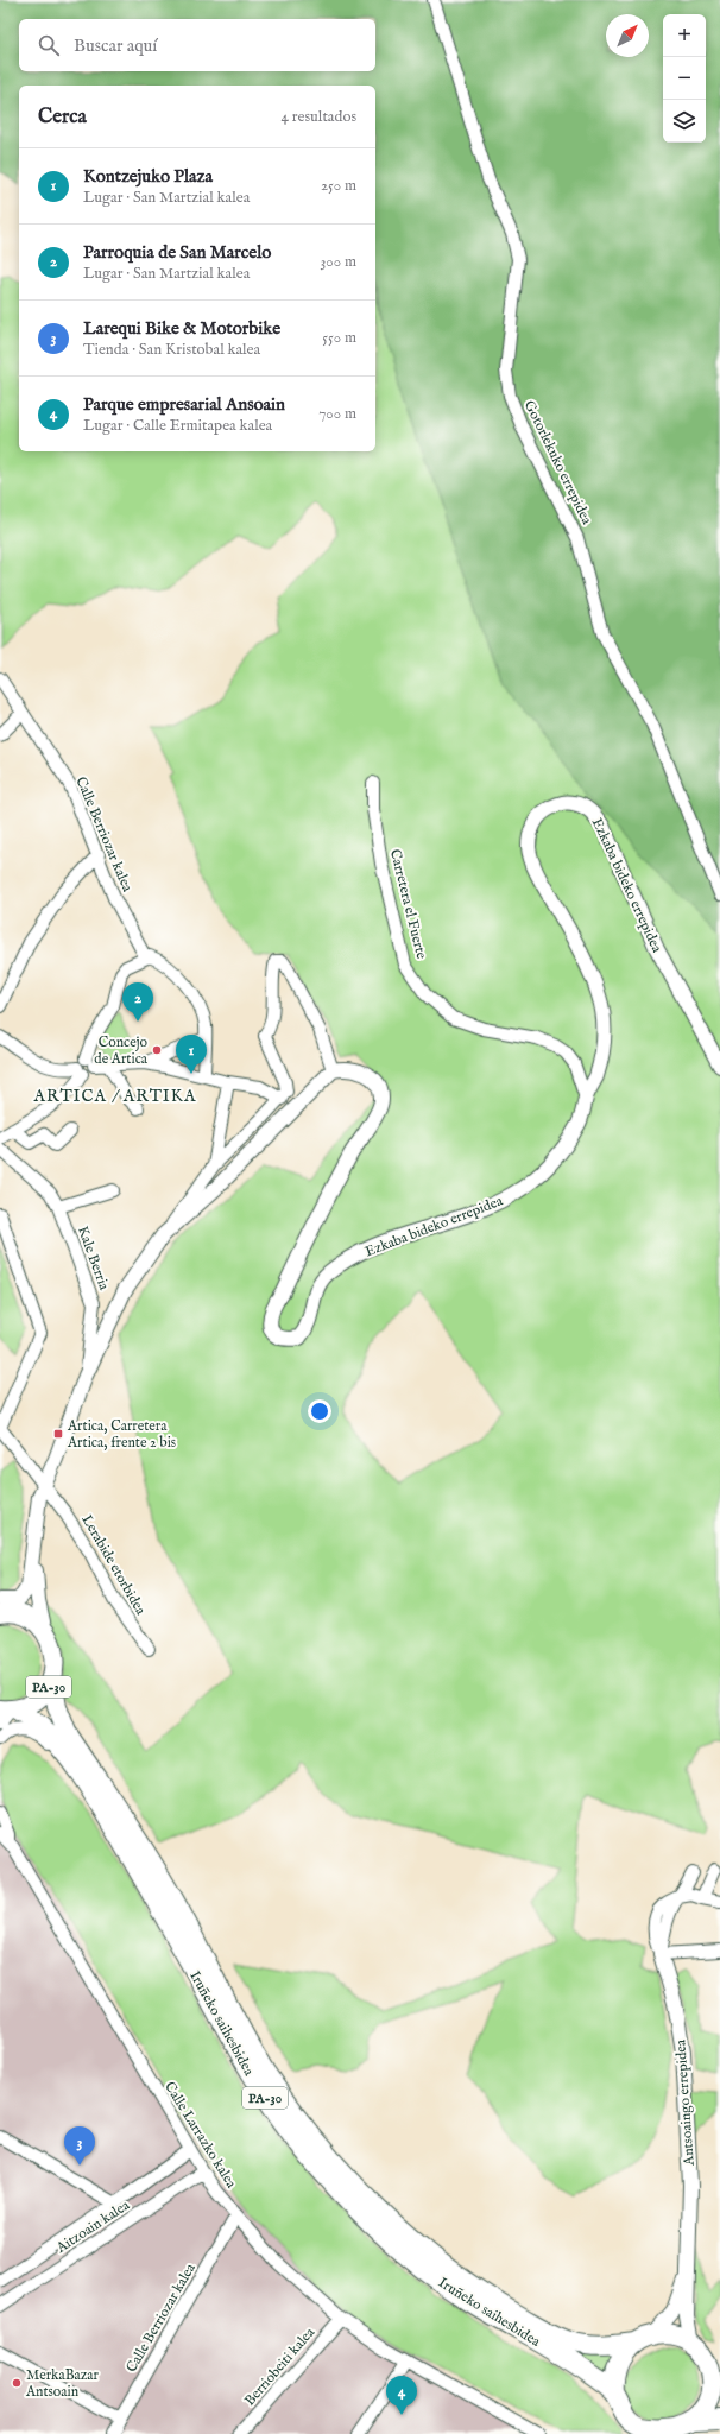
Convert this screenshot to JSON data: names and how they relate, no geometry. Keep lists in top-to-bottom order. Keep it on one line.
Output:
{"streets":{"highway":["PA-30","Iruñeko saihesbidea"],"street":["Gotorlekuko errepidea","Calle Berriozar kalea","Ezkaba bideko errepidea","Carretera el Fuerte","Kale Berria","Lerabide etorbidea","Antsoaingo errepidea","Calle Larrazko kalea","Aitzoain kalea","Berriobeiti kalea"]},"crossings":[["Calle Berriozar kalea","Calle Larrazko kalea"],["Ezkaba bideko errepidea","Carretera el Fuerte"],["PA-30","Iruñeko saihesbidea"],["PA-30","Antsoaingo errepidea"],["Iruñeko saihesbidea","Antsoaingo errepidea"],["Calle Larrazko kalea","Aitzoain kalea"],["Calle Larrazko kalea","Berriobeiti kalea"]],"districts":["ARTICA / ARTIKA"],"places":{"other":["Concejo de Artica","MerkaBazar Antsoain"],"transit":["Artica, Carretera Artica, frente 2 bis"]},"north":"top right","page":{"map_buttons":["+","−"],"search":"Buscar aquí","heading":["Cerca","4 resultados"],"list":[{"mark":"1","name":"Kontzejuko Plaza","note":"Lugar · San Martzial kalea","value":"250 m"},{"mark":"2","name":"Parroquia de San Marcelo","note":"Lugar · San Martzial kalea","value":"300 m"},{"mark":"3","name":"Larequi Bike & Motorbike","note":"Tienda · San Kristobal kalea","value":"550 m"},{"mark":"4","name":"Parque empresarial Ansoain","note":"Lugar · Calle Ermitapea kalea","value":"700 m"}],"pins":["2","1","3","4"]}}
